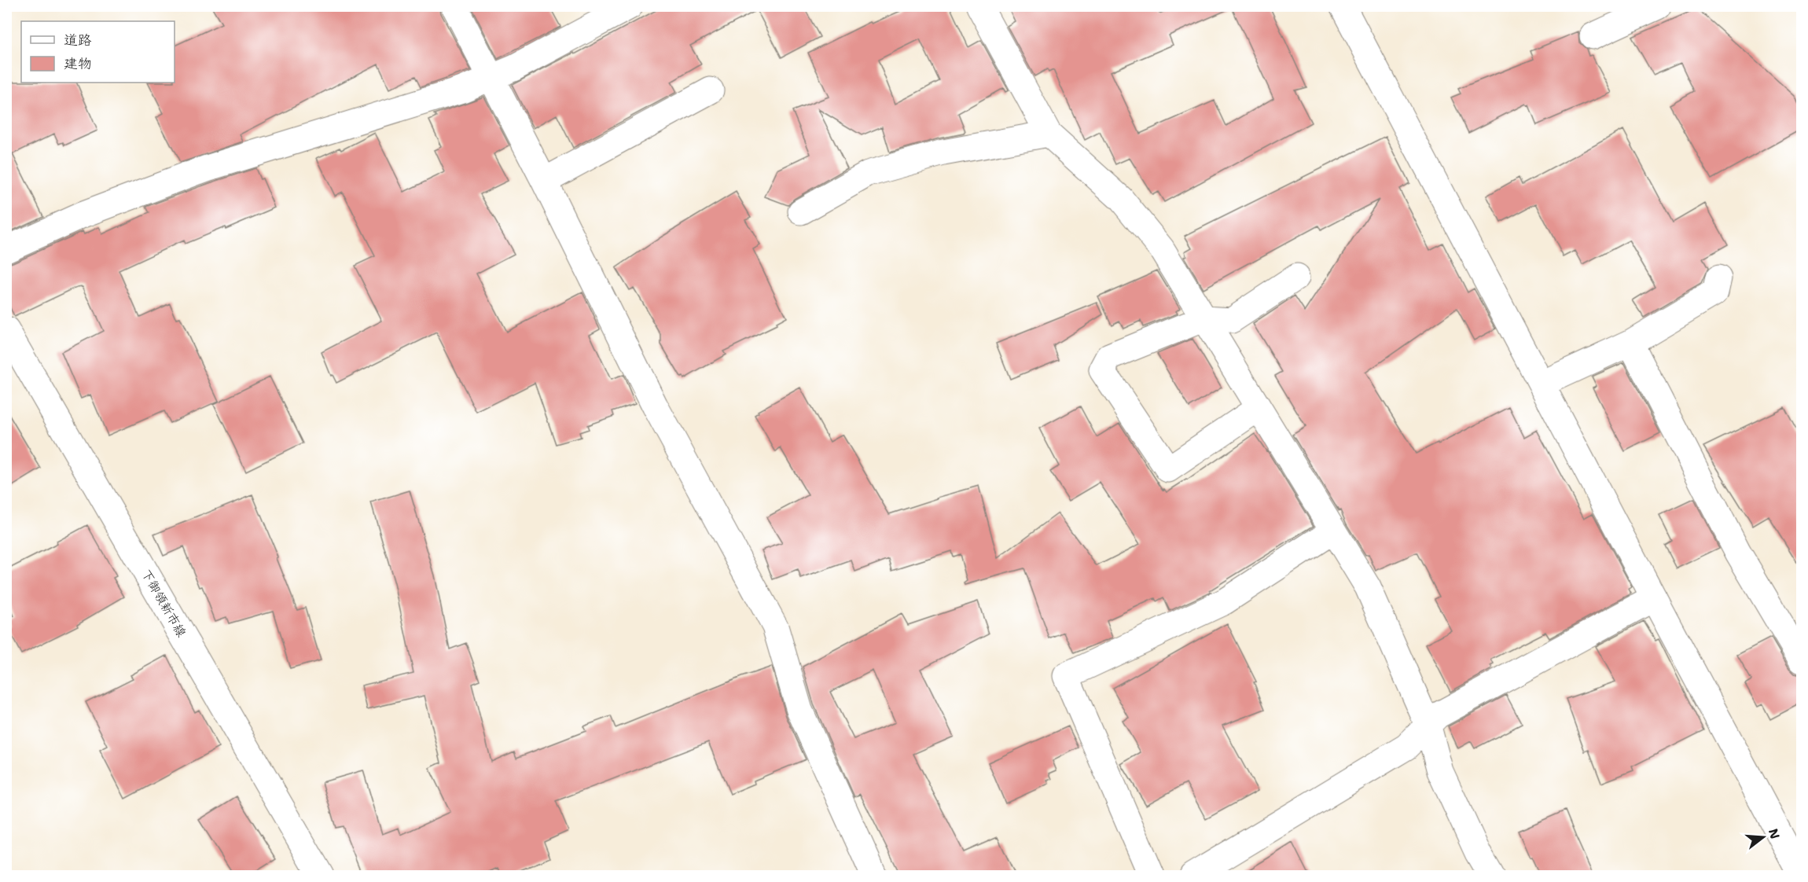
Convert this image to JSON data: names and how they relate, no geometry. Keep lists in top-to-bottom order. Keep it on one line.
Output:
{"streets":{"street":["下御領新市線"]},"legend":["道路","建物"],"north":"right"}
